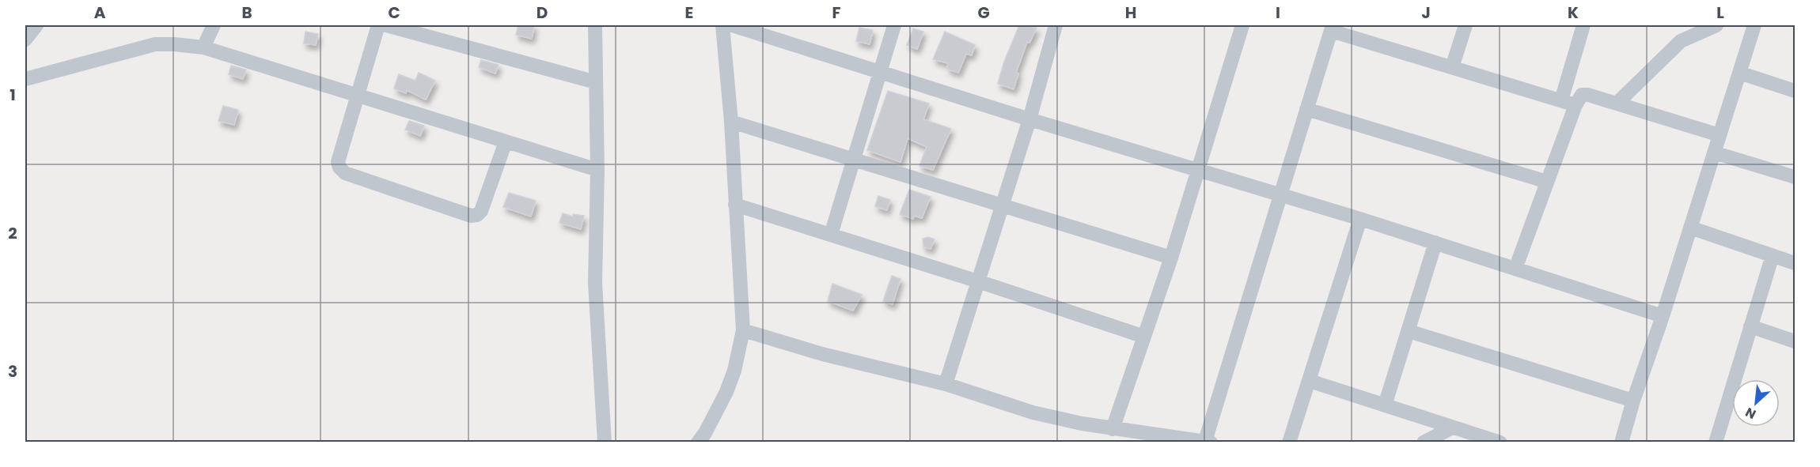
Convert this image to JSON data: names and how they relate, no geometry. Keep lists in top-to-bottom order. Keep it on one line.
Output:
{"north":"bottom left","grid":{"columns":["A","B","C","D","E","F","G","H","I","J","K","L"],"rows":["1","2","3"]}}
